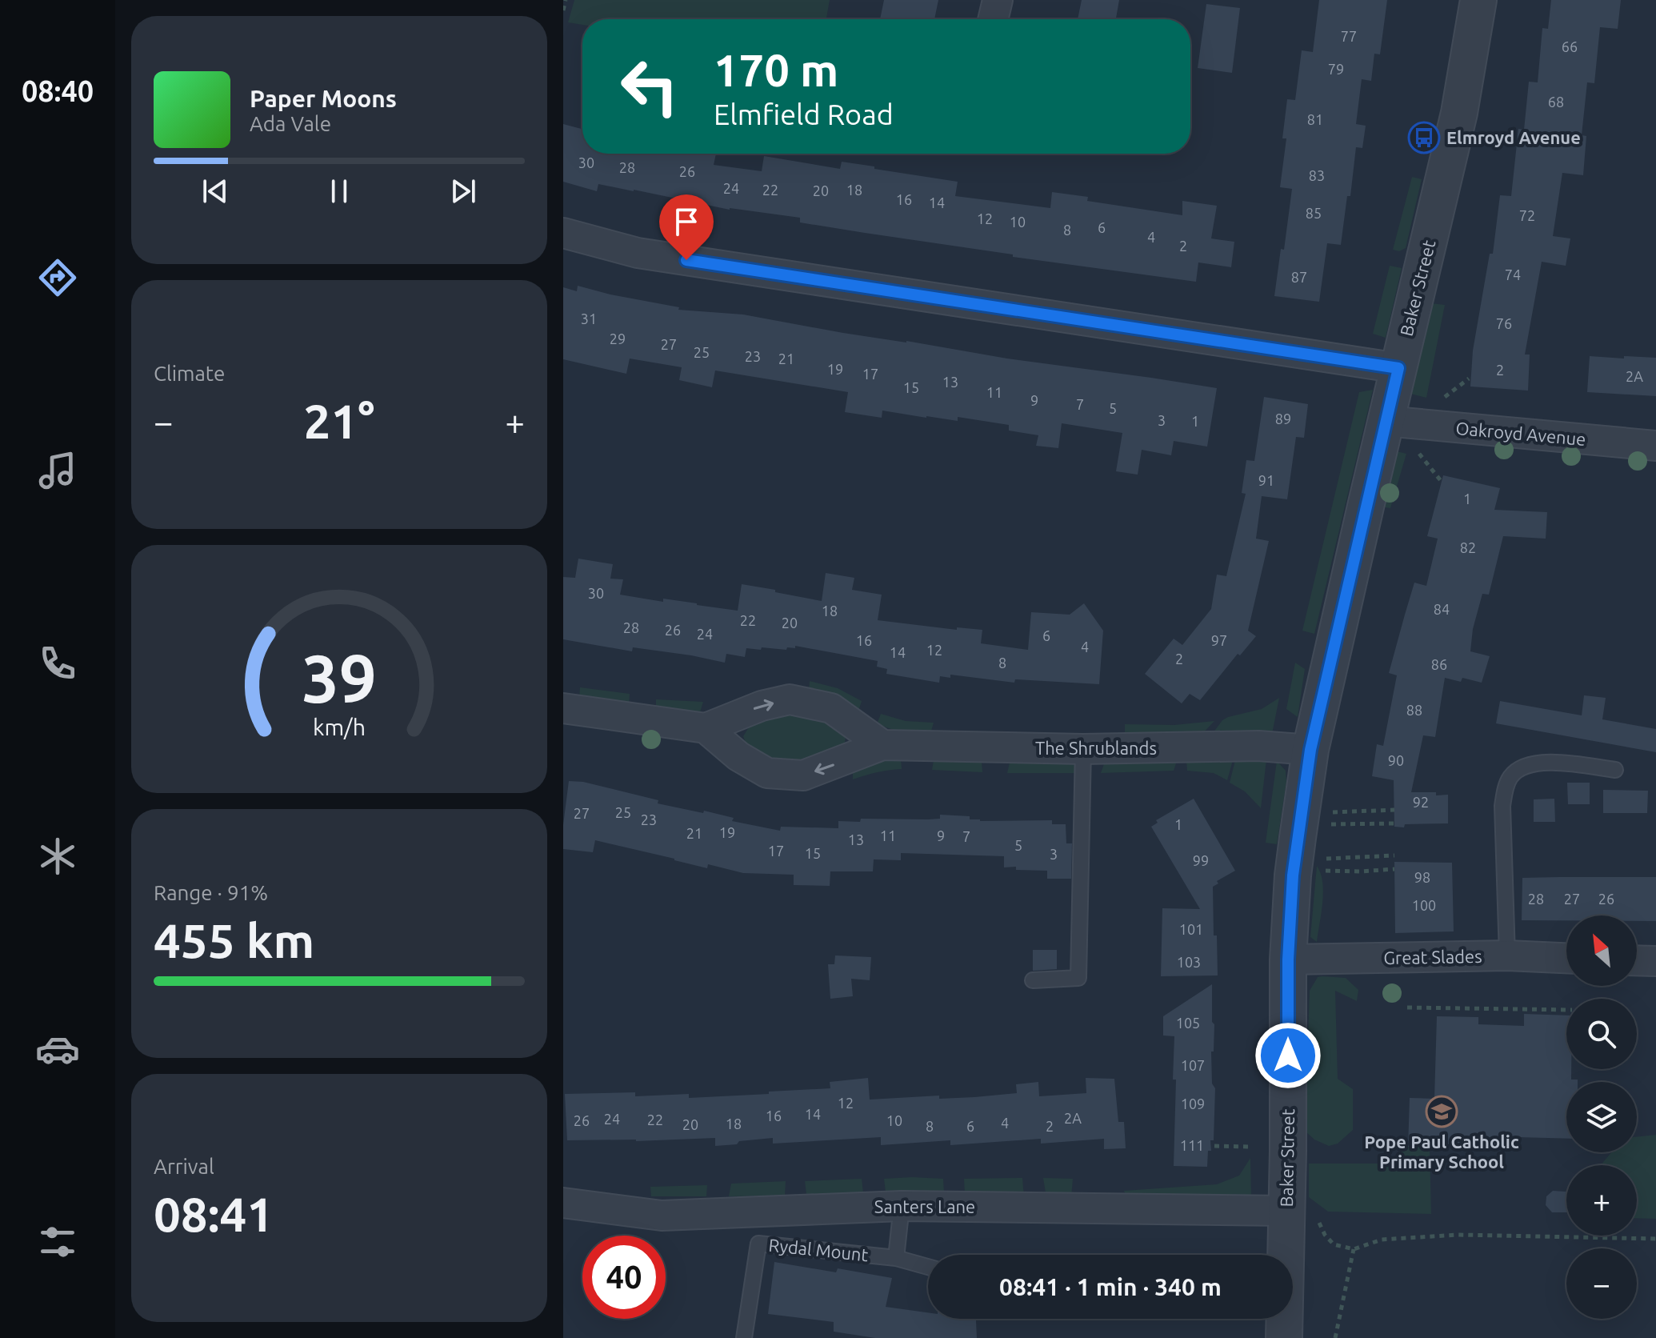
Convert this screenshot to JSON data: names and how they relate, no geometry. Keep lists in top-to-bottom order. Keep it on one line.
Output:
{"streets":{"street":["Baker Street","Oakroyd Avenue","The Shrublands","Great Slades","Santers Lane"],"lane":["Rydal Mount"]},"crossings":[["Baker Street","Oakroyd Avenue"],["Baker Street","The Shrublands"],["Baker Street","Great Slades"],["Baker Street","Santers Lane"]],"places":{"bus stop":["Elmroyd Avenue"],"school or university":["Pope Paul Catholic Primary School"]},"house_numbers":["77","66","79","68","81","30","28","26","83","24","22","18","20","16","14","85","72","12","10","6","8","4","2","74","87","31","76","29","27","25","23","21","19","2","17","2A","13","15","11","9","7","5","89","3","1","91","1","82","30","84","18","22","20","28","26","24","6","16","97","4","12","14","2","8","86","88","90","92","25","27","23","1","19","21","11","9","7","13","5","17","15","3","99","98","28","27","26","100","101","103","105","107","12","109","14","16","2A","24","22","26","10","4","18","20","8","6","2","111"],"north":"top left","page":{"tabs":"08:40","turn":["170 m","Elmfield Road"],"song":["Paper Moons","Ada Vale"],"tile":["Climate",["Range · 91%","455 km"],["Arrival","08:41"]],"heat":["−","21°","+"],"map_buttons":["+","−"],"limit":"40","trip":"08:41 · 1 min · 340 m","gauge":["39","km/h"]}}
